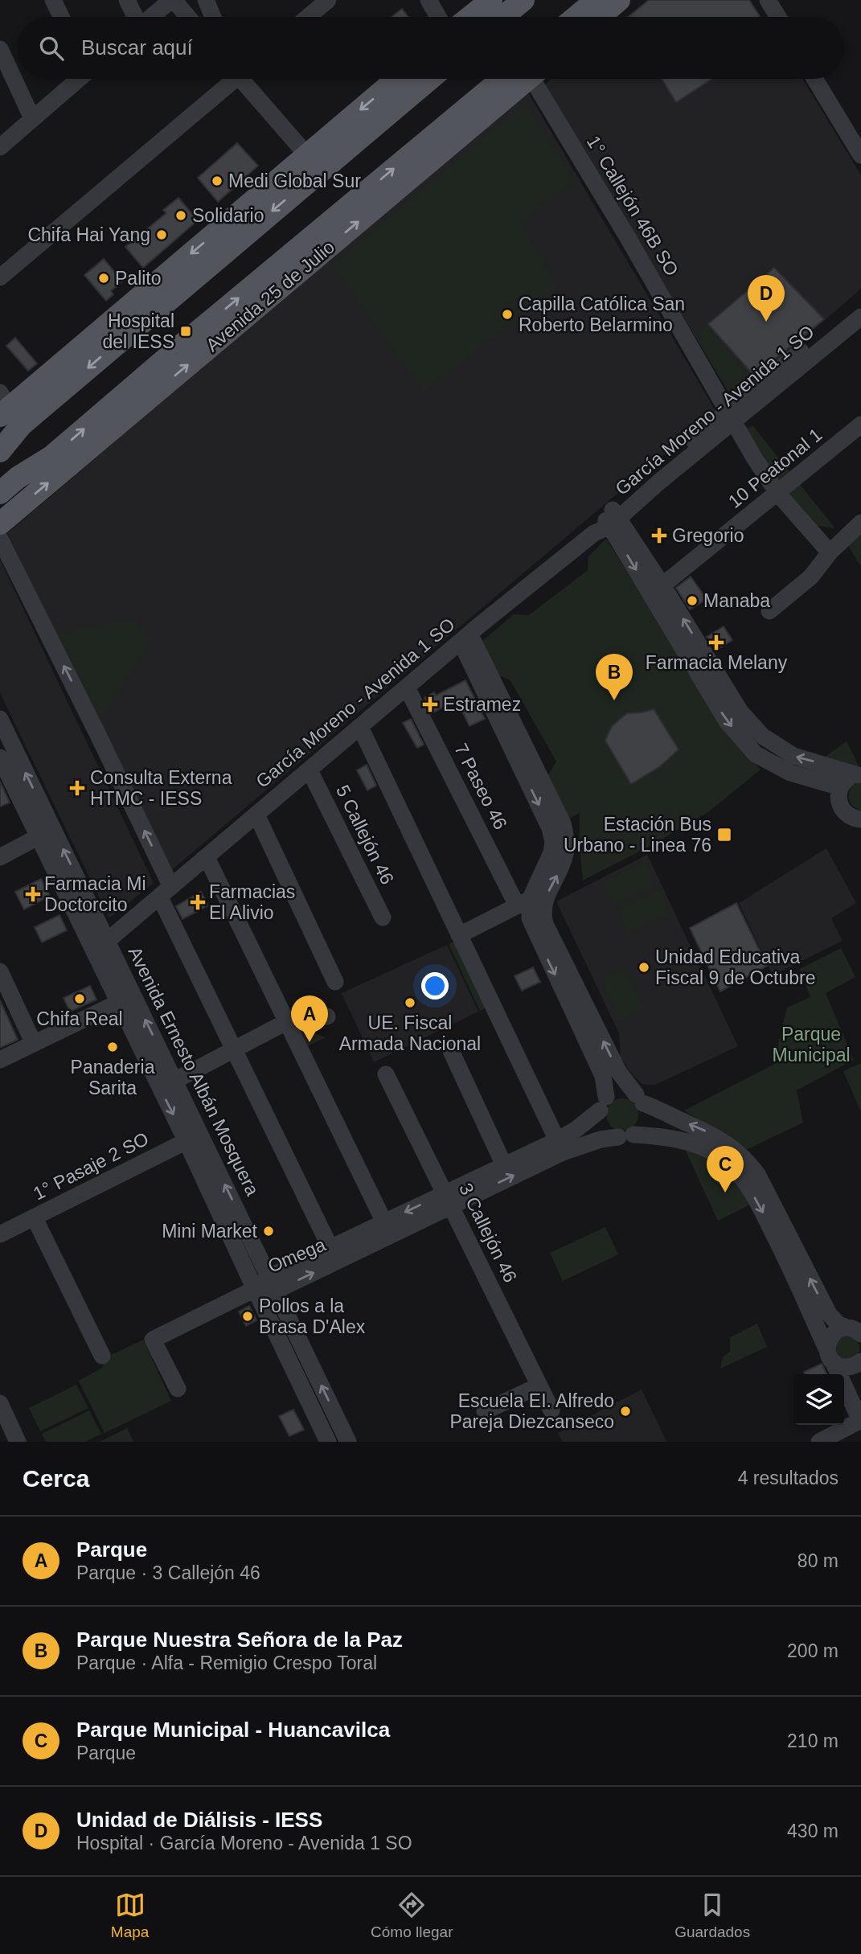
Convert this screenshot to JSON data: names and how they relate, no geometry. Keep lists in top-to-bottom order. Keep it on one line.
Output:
{"streets":{"main road":["Avenida 25 de Julio"],"street":["1° Callejón 46B SO","García Moreno - Avenida 1 SO","10 Peatonal 1","7 Paseo 46","5 Callejón 46","Avenida Ernesto Albán Mosquera","1° Pasaje 2 SO","3 Callejón 46","Omega"]},"crossings":[["1° Callejón 46B SO","García Moreno - Avenida 1 SO"],["1° Callejón 46B SO","10 Peatonal 1"],["García Moreno - Avenida 1 SO","7 Paseo 46"],["García Moreno - Avenida 1 SO","5 Callejón 46"],["García Moreno - Avenida 1 SO","Avenida Ernesto Albán Mosquera"],["Avenida Ernesto Albán Mosquera","1° Pasaje 2 SO"],["Avenida Ernesto Albán Mosquera","Omega"],["3 Callejón 46","Omega"]],"parks":["Parque Municipal"],"places":{"other":["Medi Global Sur","Solidario","Chifa Hai Yang","Palito","Capilla Católica San Roberto Belarmino","Manaba","Unidad Educativa Fiscal 9 de Octubre","Chifa Real","UE. Fiscal Armada Nacional","Panaderia Sarita","Mini Market","Pollos a la Brasa D'Alex","Escuela EI. Alfredo Pareja Diezcanseco"],"transit":["Hospital del IESS","Estación Bus Urbano - Linea 76"],"health":["Gregorio","Farmacia Melany","Estramez","Consulta Externa HTMC - IESS","Farmacia Mi Doctorcito","Farmacias El Alivio"]},"page":{"search":"Buscar aquí","pins":["D","B","A","C"],"heading":["Cerca","4 resultados"],"list":[{"mark":"A","name":"Parque","note":"Parque · 3 Callejón 46","value":"80 m"},{"mark":"B","name":"Parque Nuestra Señora de la Paz","note":"Parque · Alfa - Remigio Crespo Toral","value":"200 m"},{"mark":"C","name":"Parque Municipal - Huancavilca","note":"Parque","value":"210 m"},{"mark":"D","name":"Unidad de Diálisis - IESS","note":"Hospital · García Moreno - Avenida 1 SO","value":"430 m"}],"nav":["Mapa","Cómo llegar","Guardados"]}}
